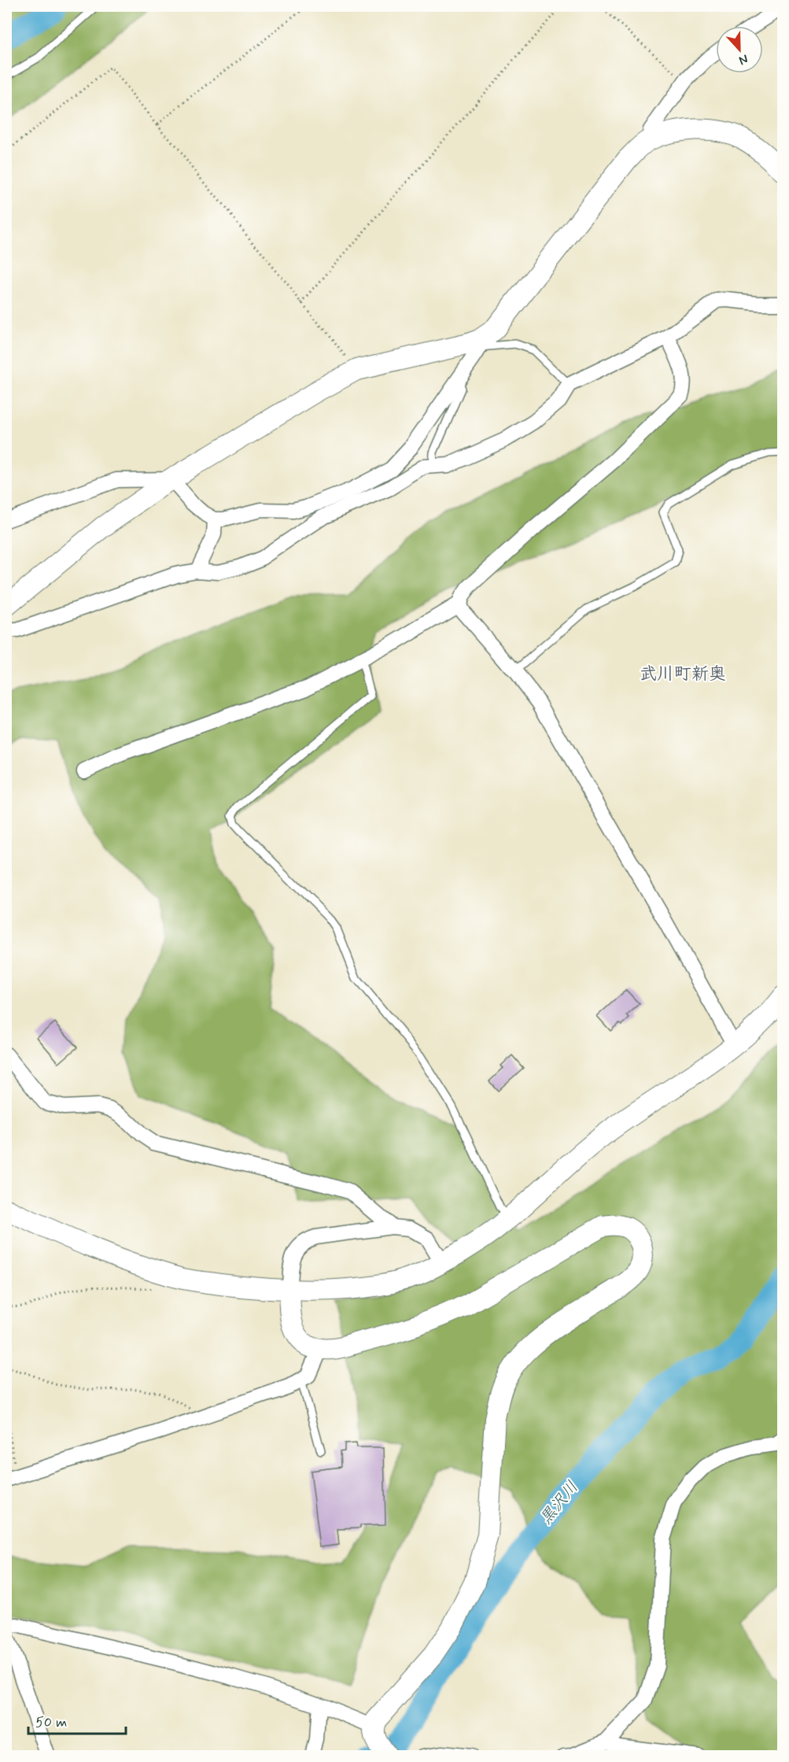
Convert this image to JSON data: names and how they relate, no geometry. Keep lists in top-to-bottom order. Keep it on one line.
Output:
{"districts":["武川町新奥"],"water":["黒沢川"],"scale_bar":"50 m","north":"bottom"}
